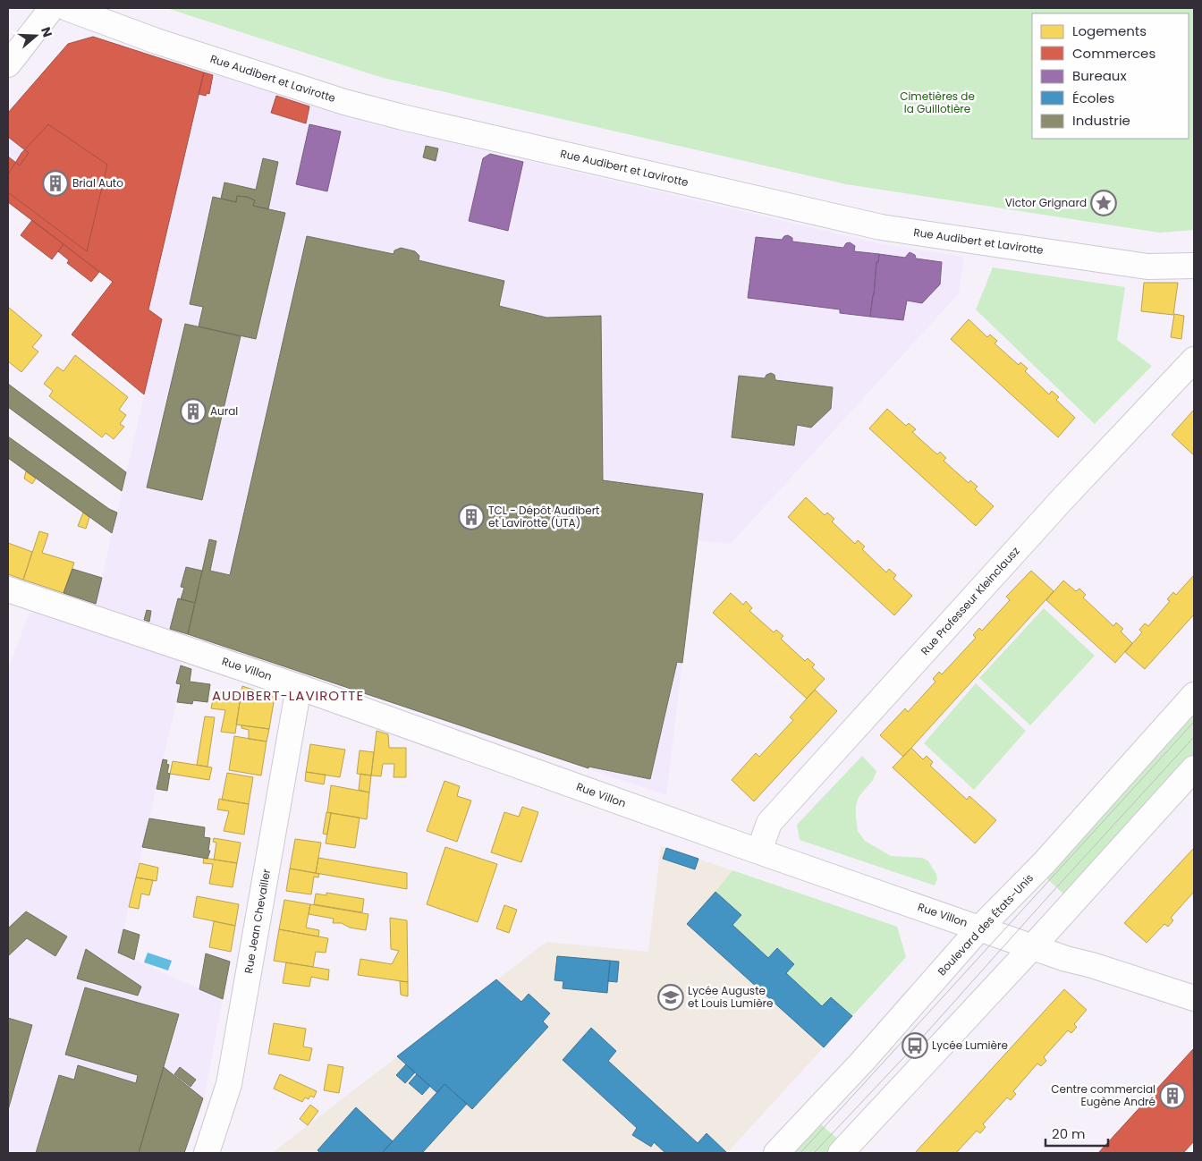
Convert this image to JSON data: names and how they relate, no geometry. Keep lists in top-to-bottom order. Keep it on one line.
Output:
{"streets":{"street":["Rue Audibert et Lavirotte","Rue Professeur Kleinclausz","Rue Villon","Rue Jean Chevailler","Boulevard des États-Unis"]},"crossings":[["Rue Professeur Kleinclausz","Rue Villon"],["Rue Villon","Rue Jean Chevailler"],["Rue Villon","Boulevard des États-Unis"]],"districts":["AUDIBERT-LAVIROTTE"],"parks":["Cimetières de la Guillotière"],"places":{"building":["Brial Auto","Aural","TCL - Dépôt Audibert et Lavirotte (UTA)","Centre commercial Eugène André"],"place":["Victor Grignard"],"school or university":["Lycée Auguste et Louis Lumière"],"bus stop":["Lycée Lumière"]},"legend":["Logements","Commerces","Bureaux","Écoles","Industrie"],"scale_bar":"20 m","north":"right"}
